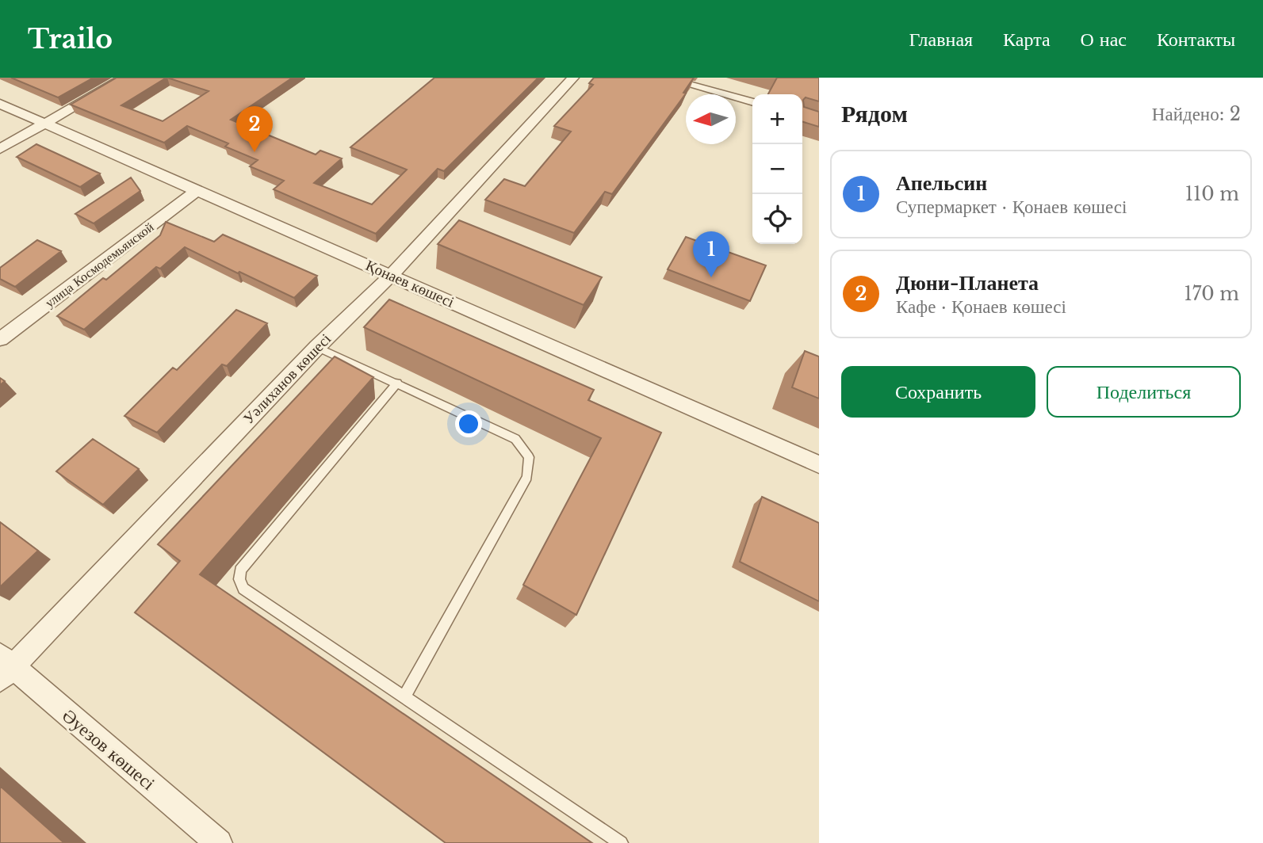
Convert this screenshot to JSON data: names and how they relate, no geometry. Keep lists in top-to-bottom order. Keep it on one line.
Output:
{"streets":{"street":["улица Космодемьянской","Қонаев көшесі","Уәлиханов көшесі","Әуезов көшесі"]},"crossings":[["улица Космодемьянской","Қонаев көшесі"],["Қонаев көшесі","Уәлиханов көшесі"],["Уәлиханов көшесі","Әуезов көшесі"]],"north":"left","page":{"header":"Trailo","nav":["Главная","Карта","О нас","Контакты"],"heading":["Рядом","Найдено: 2"],"map_buttons":["+","−"],"pins":["2","1"],"list":[{"mark":"1","name":"Апельсин","note":"Супермаркет · Қонаев көшесі","value":"110 m"},{"mark":"2","name":"Дюни-Планета","note":"Кафе · Қонаев көшесі","value":"170 m"}],"buttons":["Сохранить","Поделиться"]}}
